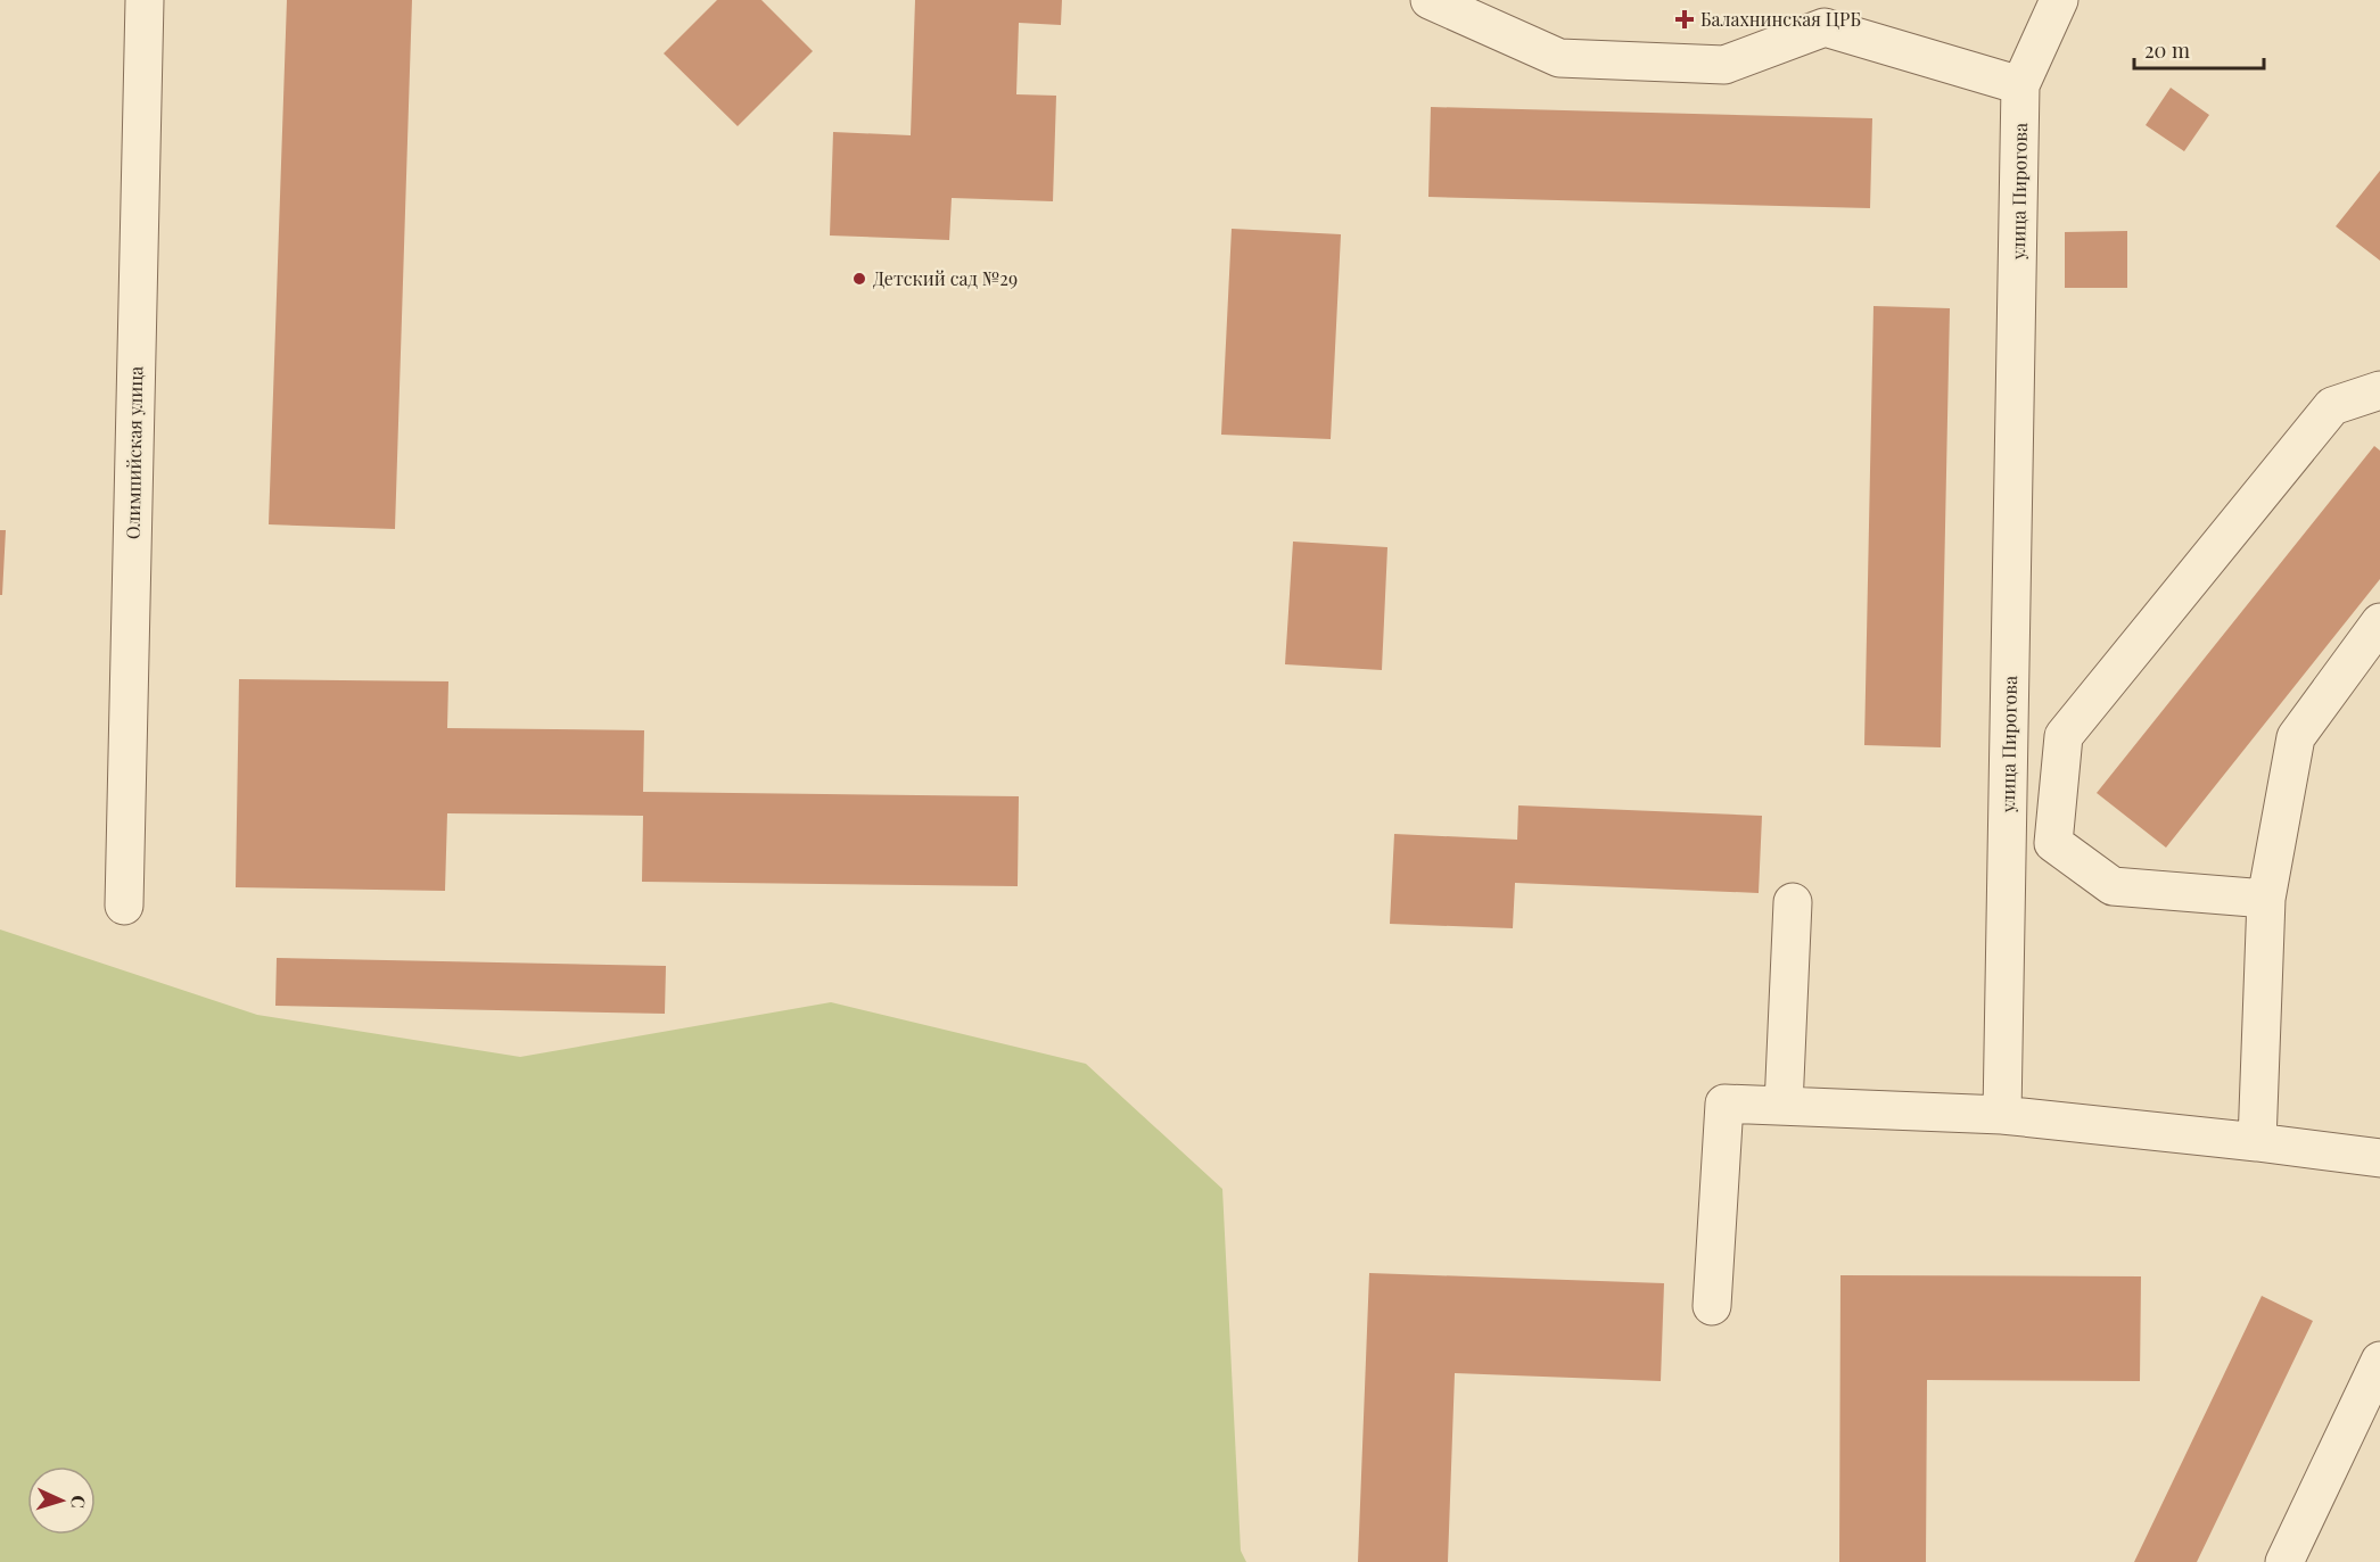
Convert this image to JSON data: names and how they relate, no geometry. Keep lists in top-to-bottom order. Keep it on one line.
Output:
{"streets":{"street":["улица Пирогова","Олимпийская улица"]},"places":{"health":["Балахнинская ЦРБ"],"other":["Детский сад №29"]},"scale_bar":"20 m","north":"right"}
